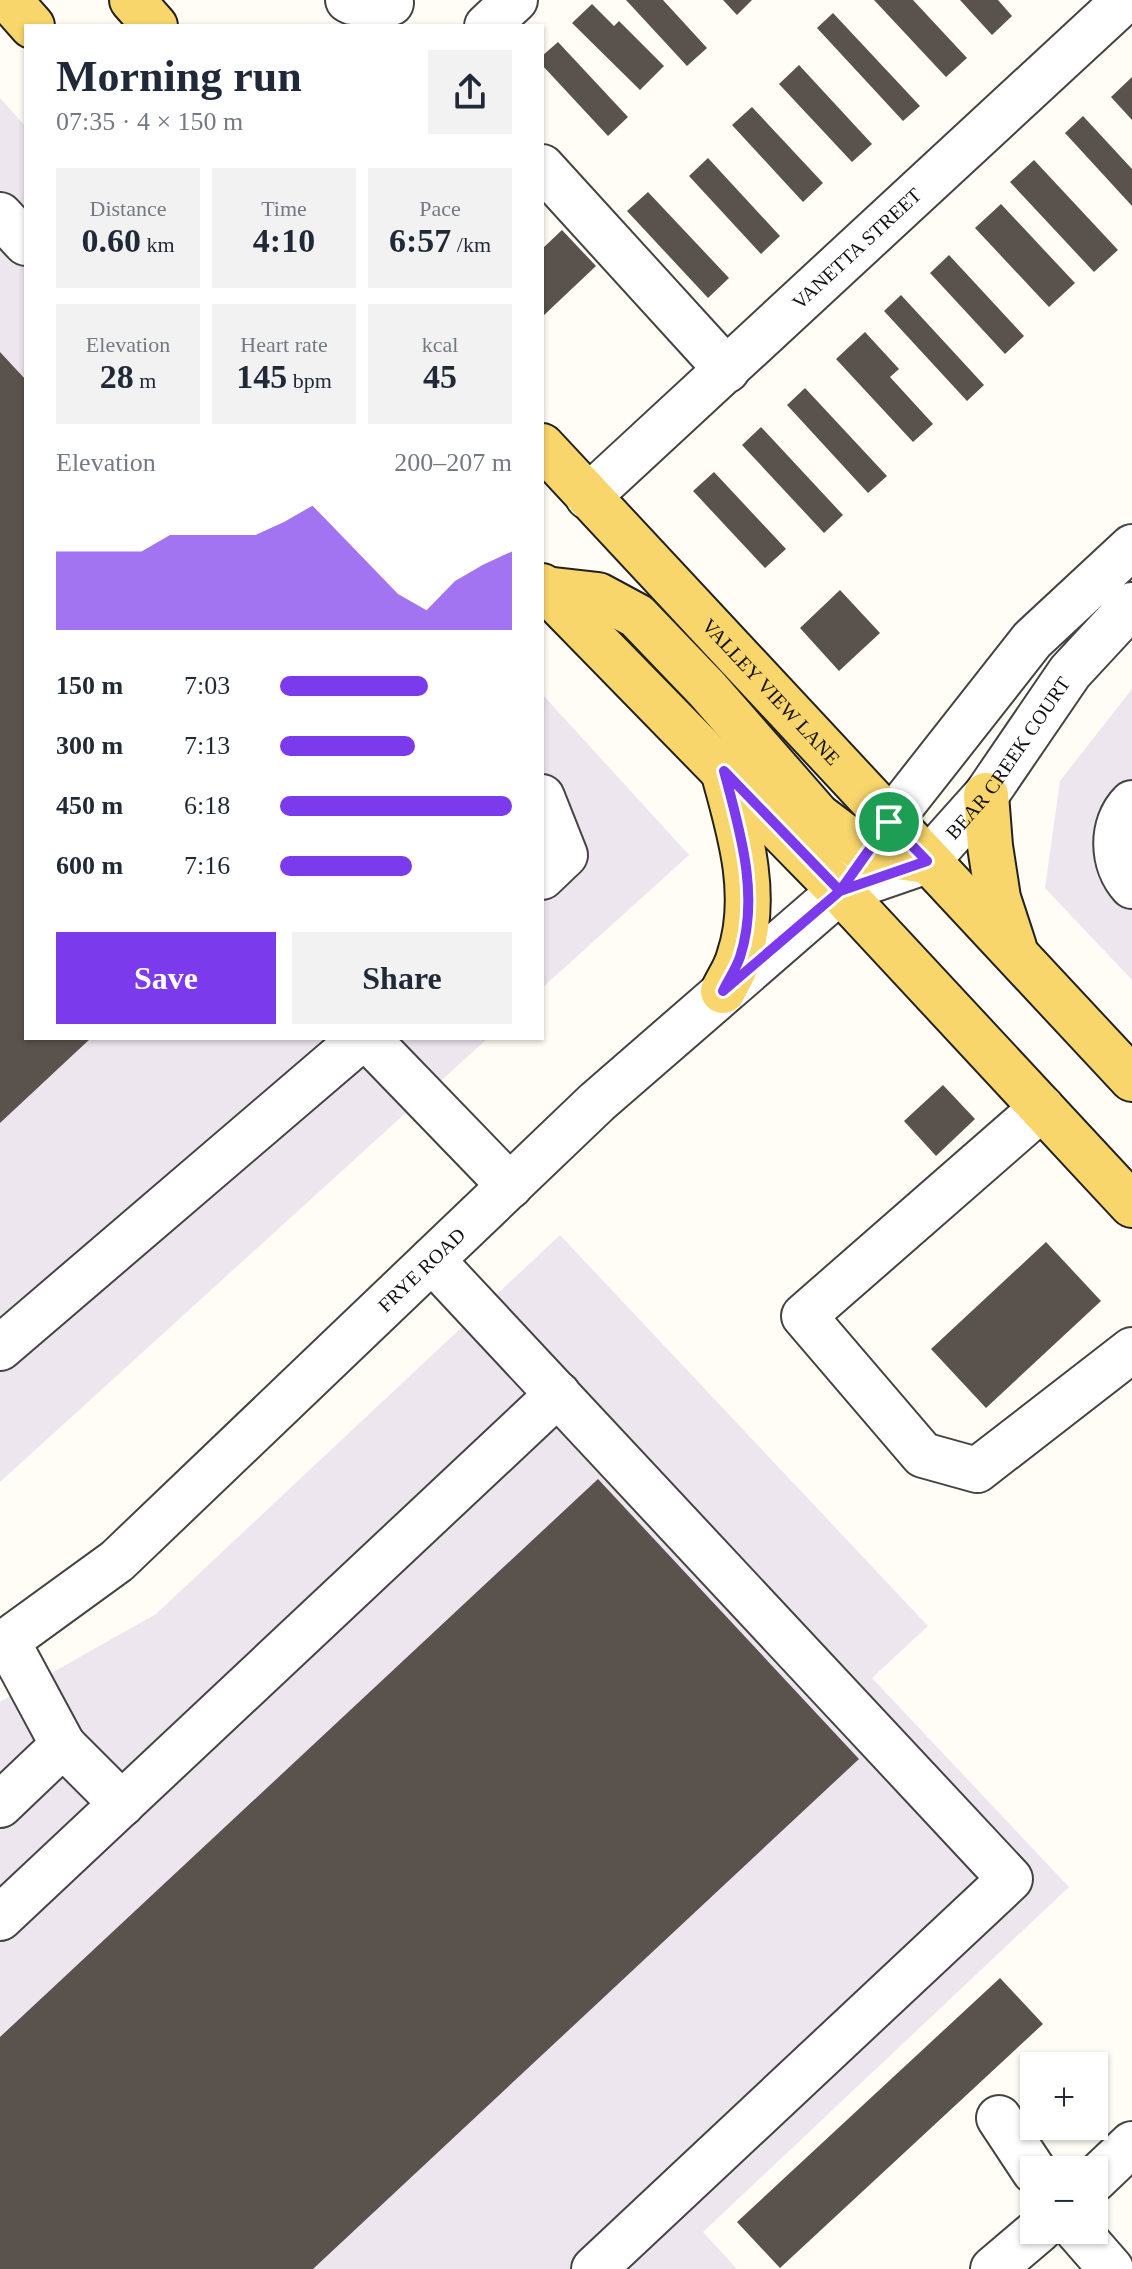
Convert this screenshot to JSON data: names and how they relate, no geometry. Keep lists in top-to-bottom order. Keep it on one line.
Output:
{"streets":{"main road":["VALLEY VIEW LANE"],"street":["VANETTA STREET","BEAR CREEK COURT","FRYE ROAD"]},"crossings":[["VANETTA STREET","VALLEY VIEW LANE"],["VALLEY VIEW LANE","BEAR CREEK COURT"],["BEAR CREEK COURT","FRYE ROAD"]],"page":{"heading":["Morning run","07:35 · 4 × 150 m"],"stats":[["Distance","0.60 km"],["Time","4:10"],["Pace","6:57 /km"],["Elevation","28 m"],["Heart rate","145 bpm"],["kcal","45"]],"chart":["Elevation","200–207 m"],"list":[{"name":"150 m","note":"7:03"},{"name":"300 m","note":"7:13"},{"name":"450 m","note":"6:18"},{"name":"600 m","note":"7:16"}],"buttons":["Save","Share"],"map_buttons":["+","−"]}}
